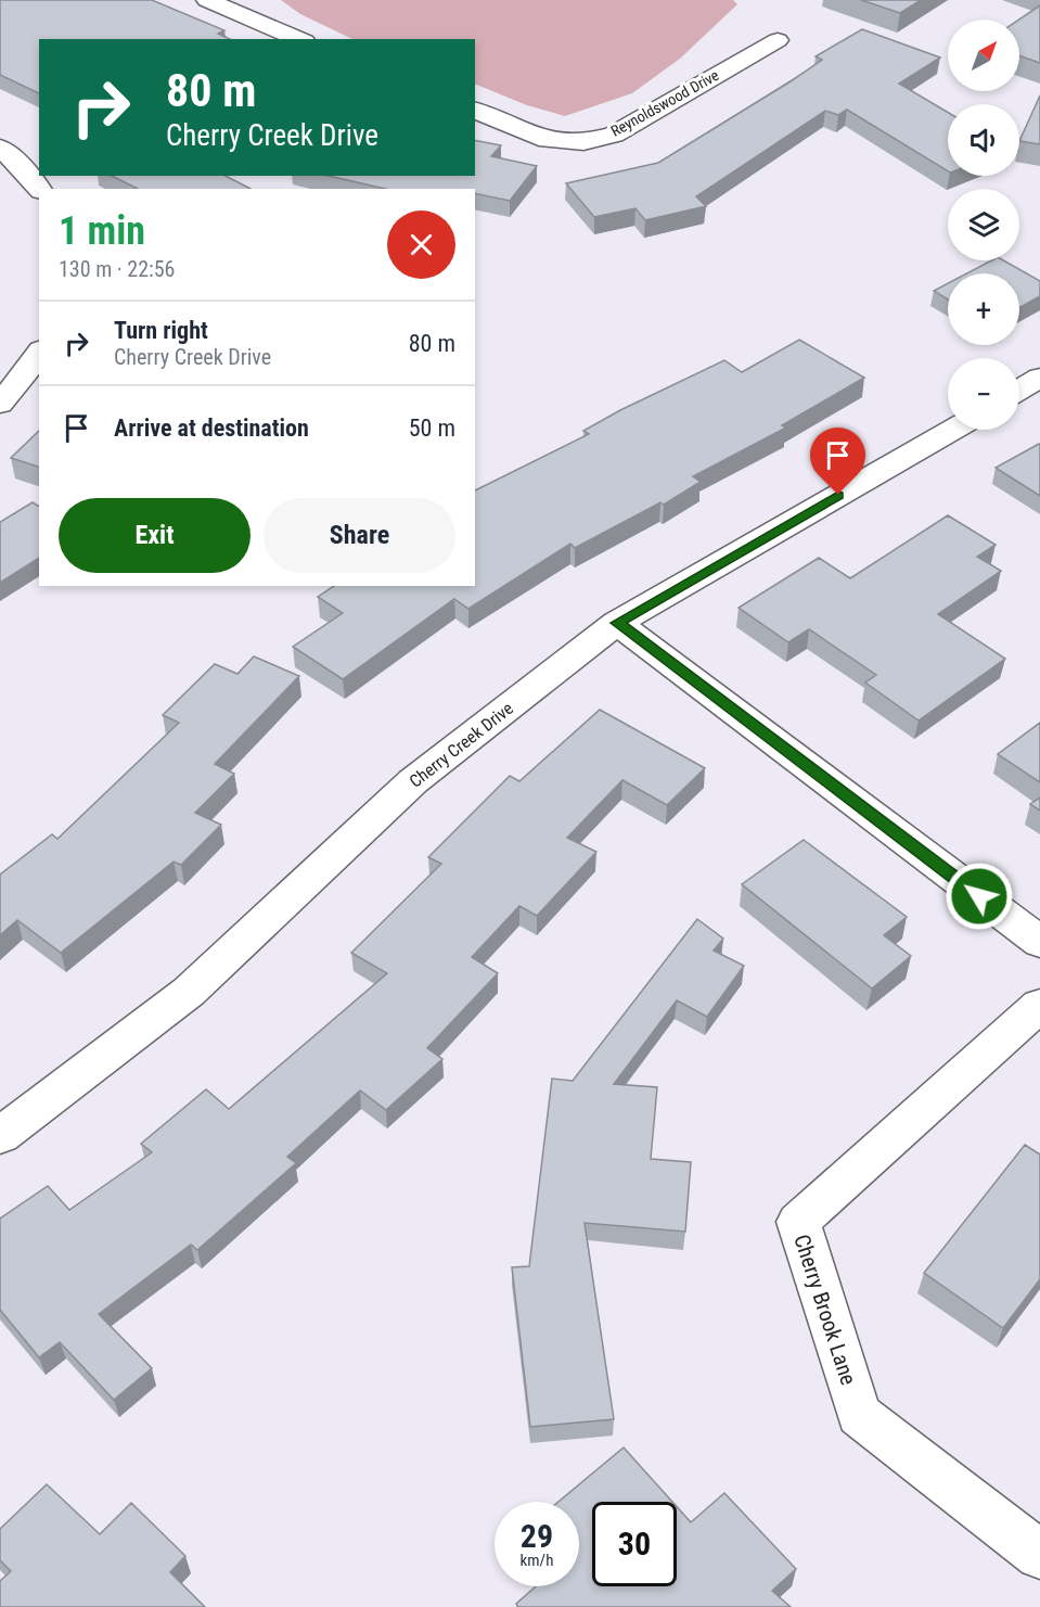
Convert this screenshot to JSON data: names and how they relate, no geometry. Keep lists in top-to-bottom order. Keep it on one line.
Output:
{"streets":{"street":["Reynoldswood Drive","Cherry Creek Drive","Cherry Brook Lane"]},"north":"top right","page":{"map_buttons":["+","−"],"turn":["80 m","Cherry Creek Drive"],"heading":["1 min","130 m · 22:56"],"list":[{"name":"Turn right","note":"Cherry Creek Drive","value":"80 m"},{"name":"Arrive at destination","value":"50 m"}],"buttons":["Exit","Share"],"speed":"29 km/h","limit":"30"}}
